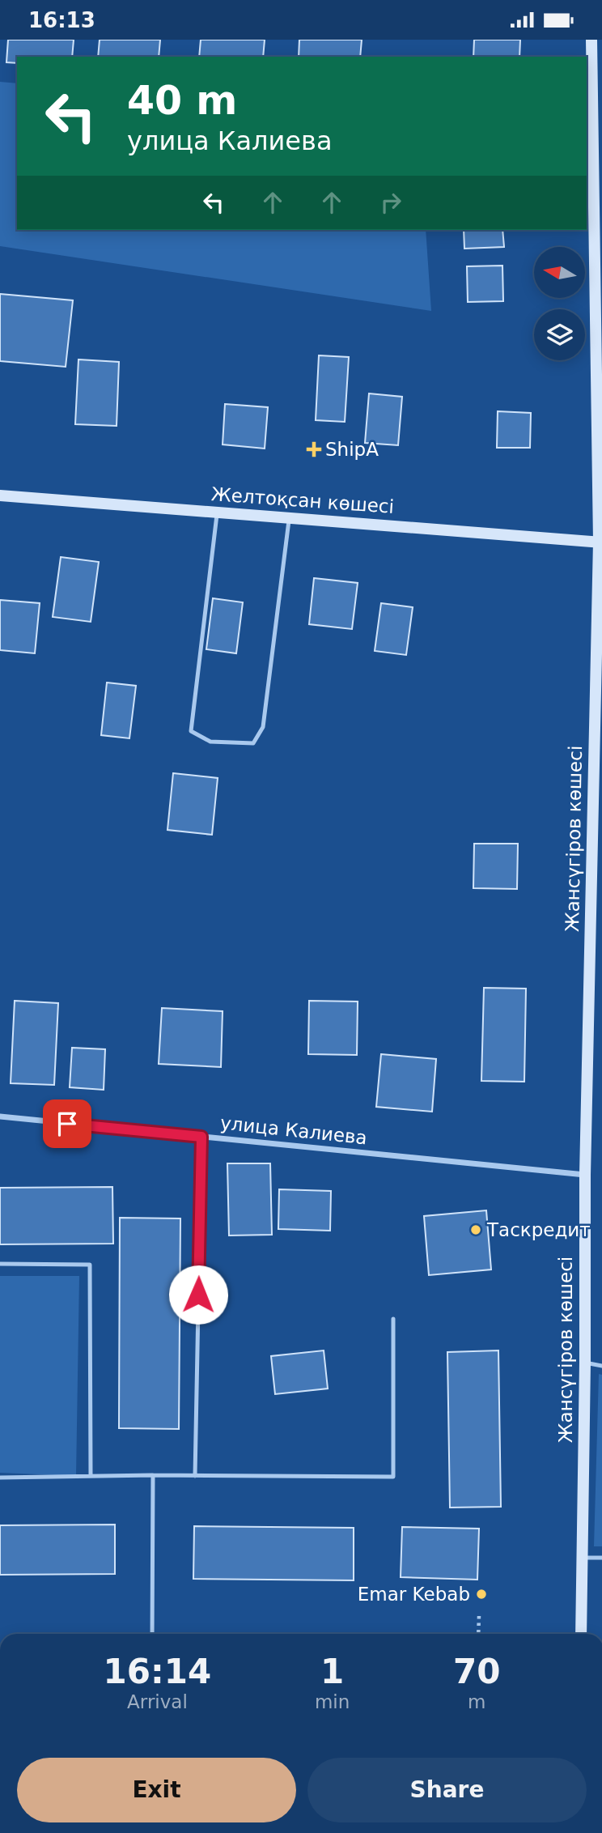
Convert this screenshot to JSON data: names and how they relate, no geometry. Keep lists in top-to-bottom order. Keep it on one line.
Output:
{"streets":{"main road":["Желтоқсан көшесі","Жансүгіров көшесі"],"street":["улица Калиева"]},"crossings":[["Желтоқсан көшесі","Жансүгіров көшесі"],["Жансүгіров көшесі","улица Калиева"]],"places":{"health":["ShipA"],"other":["Таскредит","Emar Kebab"]},"north":"left","page":{"status":"16:13","turn":["40 m","улица Калиева"],"eta":["16:14","Arrival","1","min","70","m"],"buttons":["Exit","Share"]}}
